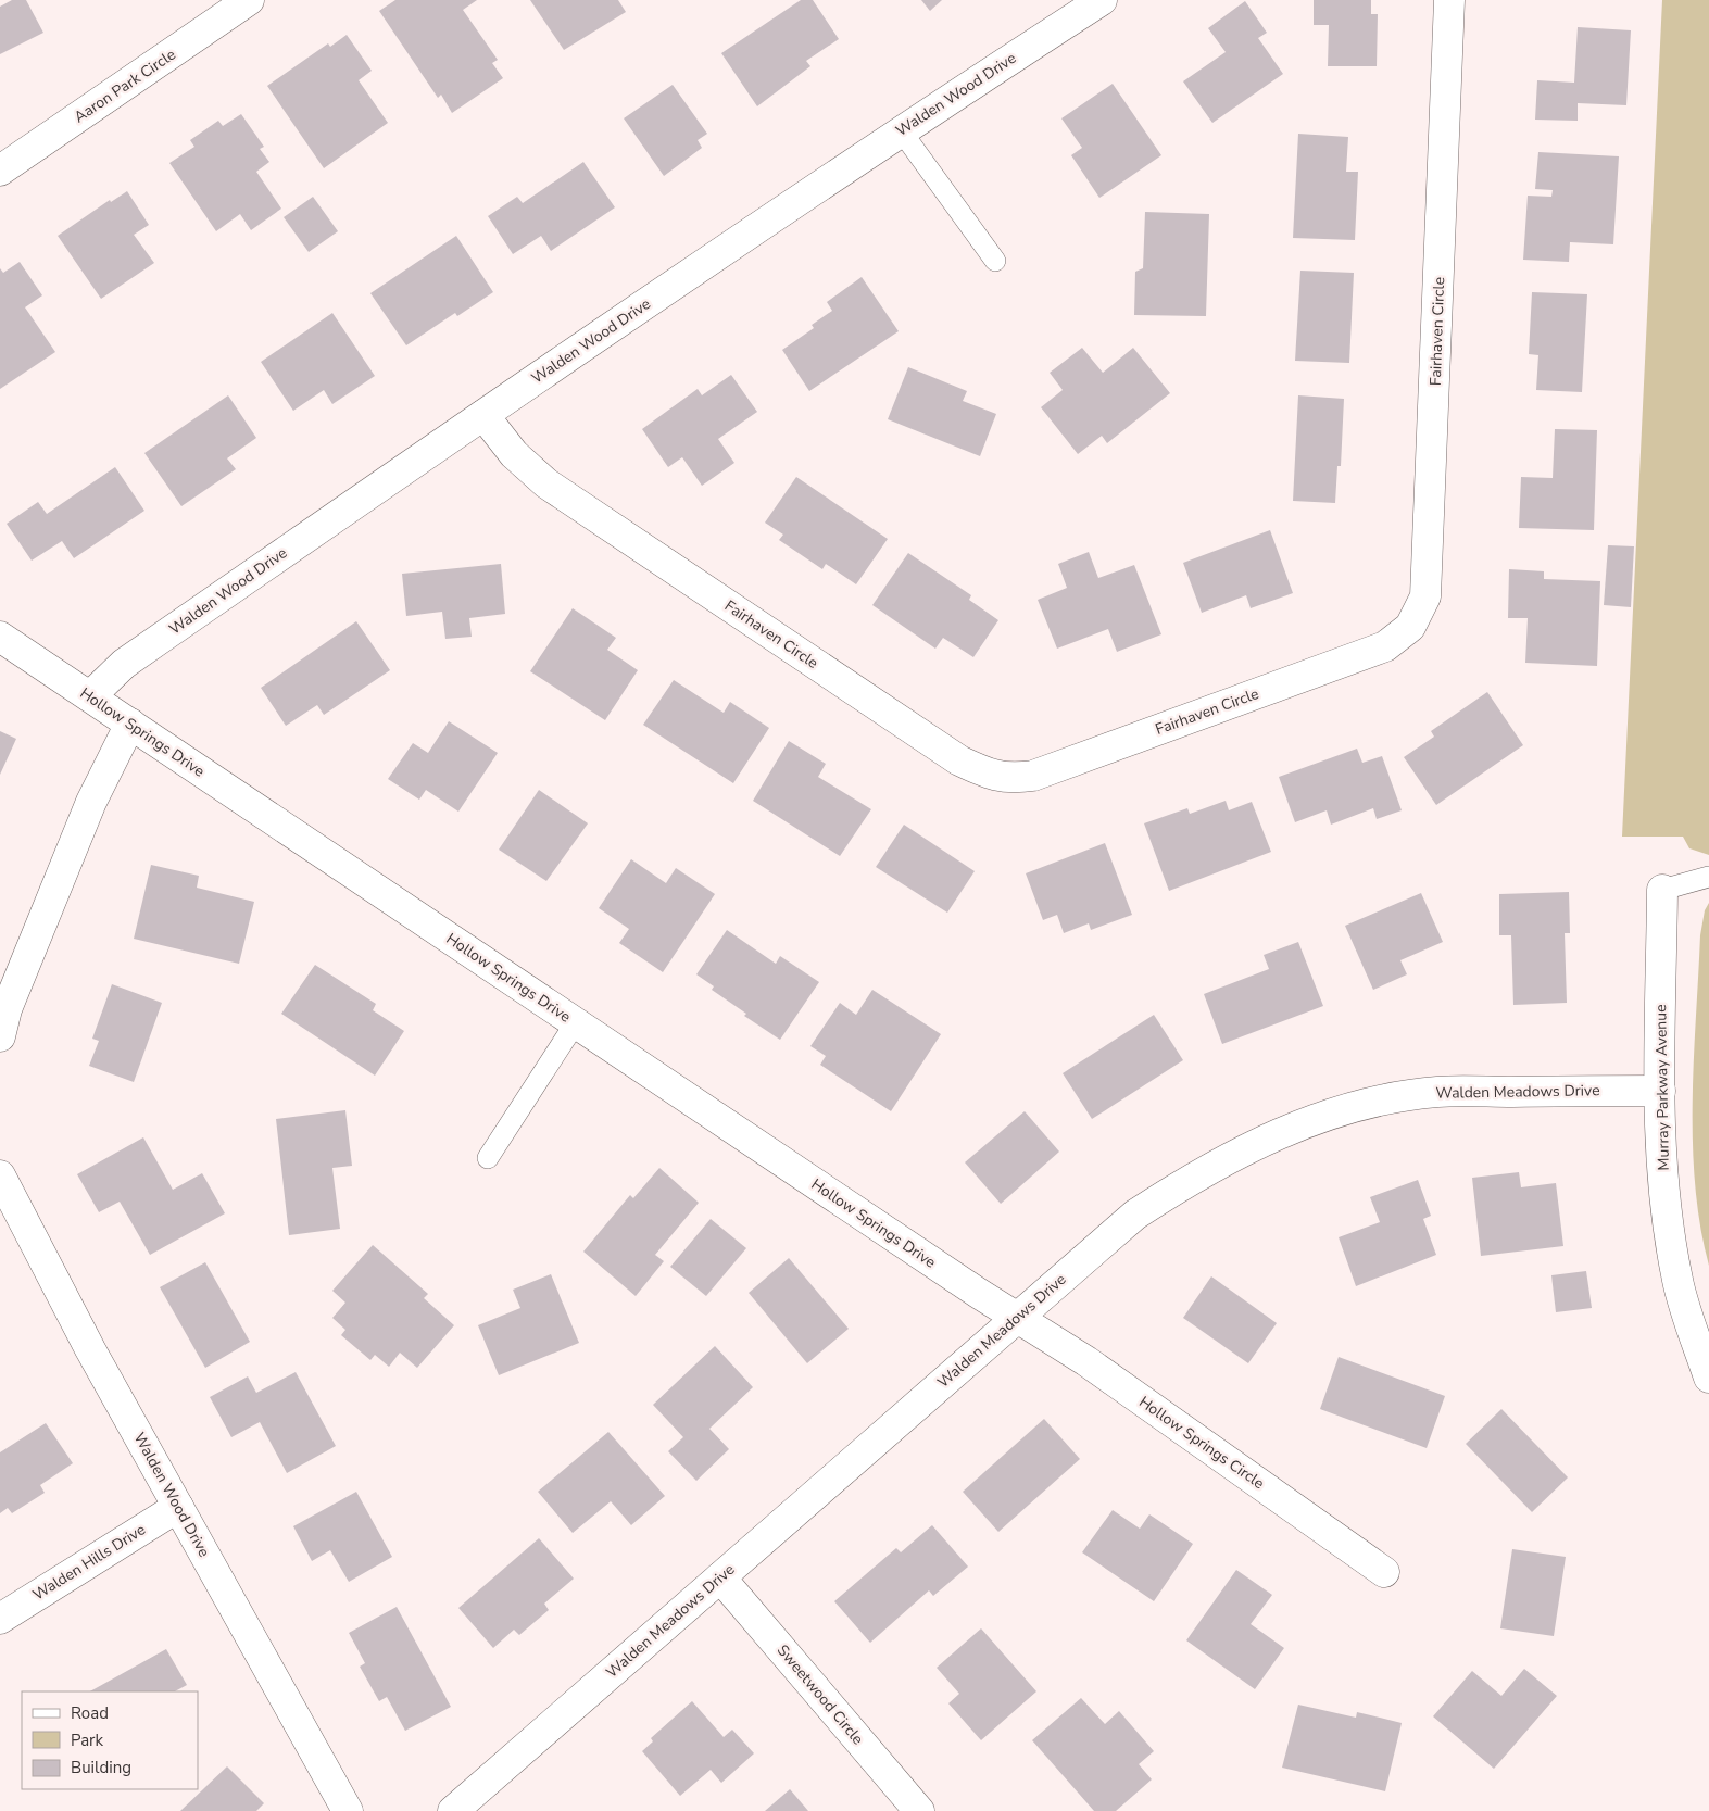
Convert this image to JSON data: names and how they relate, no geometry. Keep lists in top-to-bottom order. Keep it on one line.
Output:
{"streets":{"street":["Aaron Park Circle","Walden Wood Drive","Fairhaven Circle","Hollow Springs Drive","Murray Parkway Avenue","Walden Meadows Drive","Hollow Springs Circle","Walden Hills Drive","Sweetwood Circle"]},"crossings":[["Walden Wood Drive","Fairhaven Circle"],["Walden Wood Drive","Hollow Springs Drive"],["Walden Wood Drive","Walden Hills Drive"],["Hollow Springs Drive","Walden Meadows Drive"],["Hollow Springs Drive","Hollow Springs Circle"],["Murray Parkway Avenue","Walden Meadows Drive"],["Walden Meadows Drive","Hollow Springs Circle"],["Walden Meadows Drive","Sweetwood Circle"]],"legend":["Road","Park","Building"]}
